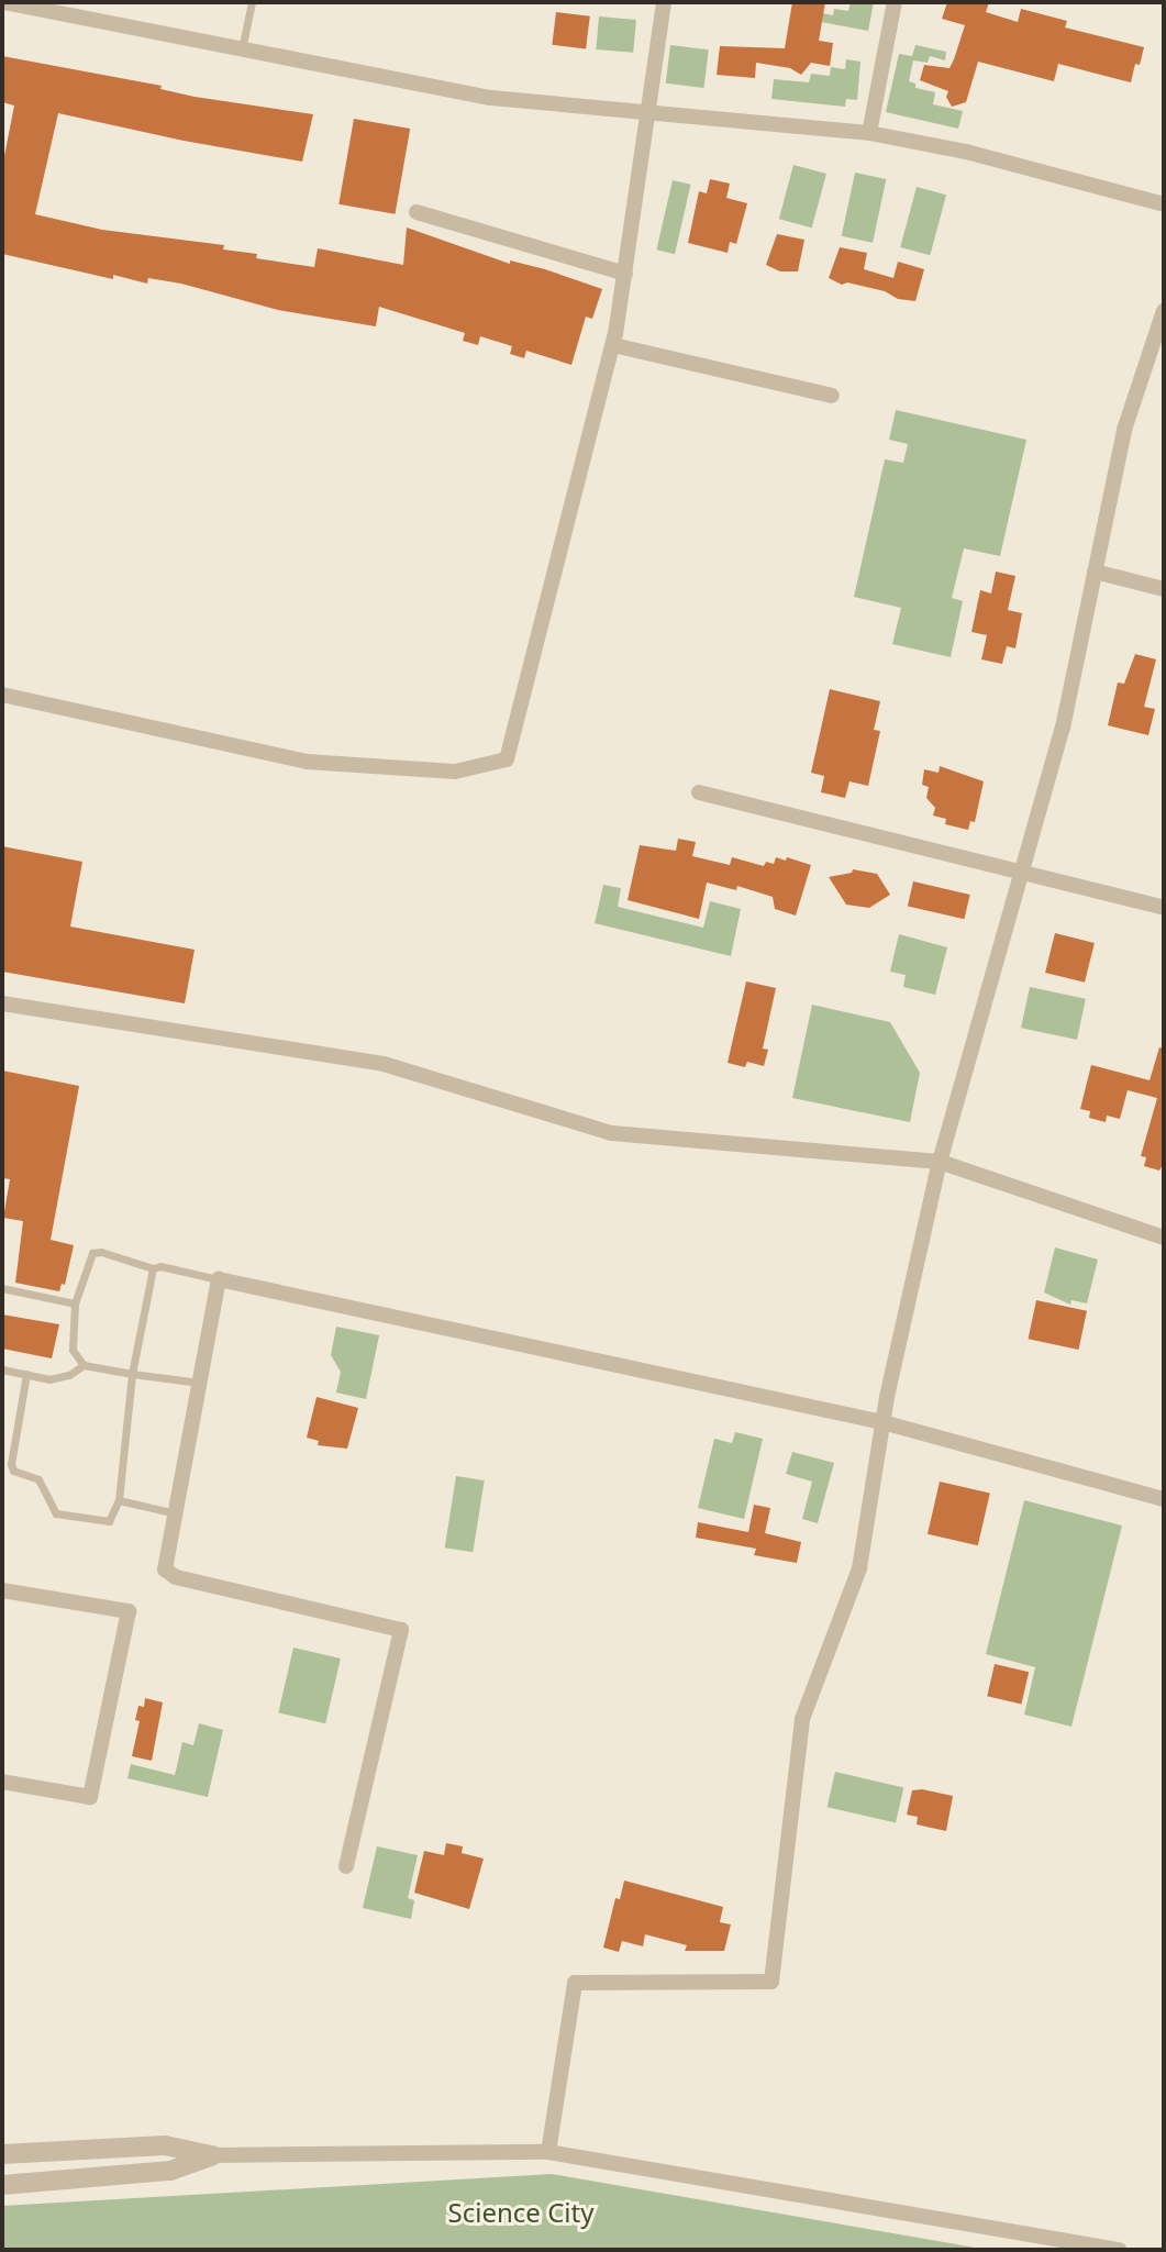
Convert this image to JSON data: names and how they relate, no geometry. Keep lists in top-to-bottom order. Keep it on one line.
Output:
{"parks":["Science City"]}
